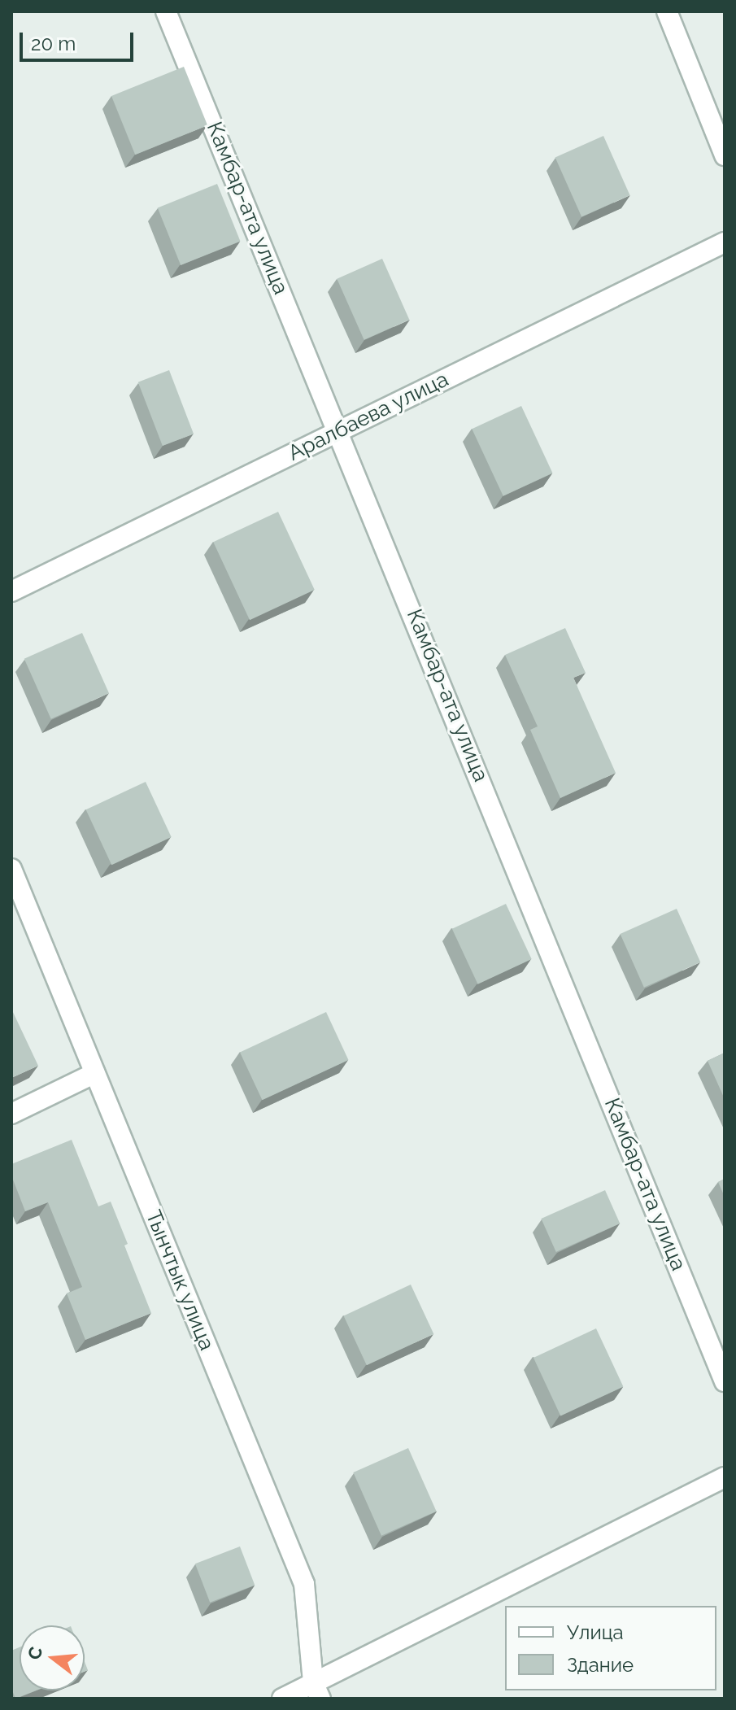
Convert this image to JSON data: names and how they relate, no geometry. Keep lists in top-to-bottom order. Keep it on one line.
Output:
{"streets":{"street":["Камбар-ата улица","Аралбаева улица","Тынчтык улица"]},"crossings":[["Камбар-ата улица","Аралбаева улица"]],"legend":["Улица","Здание"],"scale_bar":"20 m","north":"left"}
